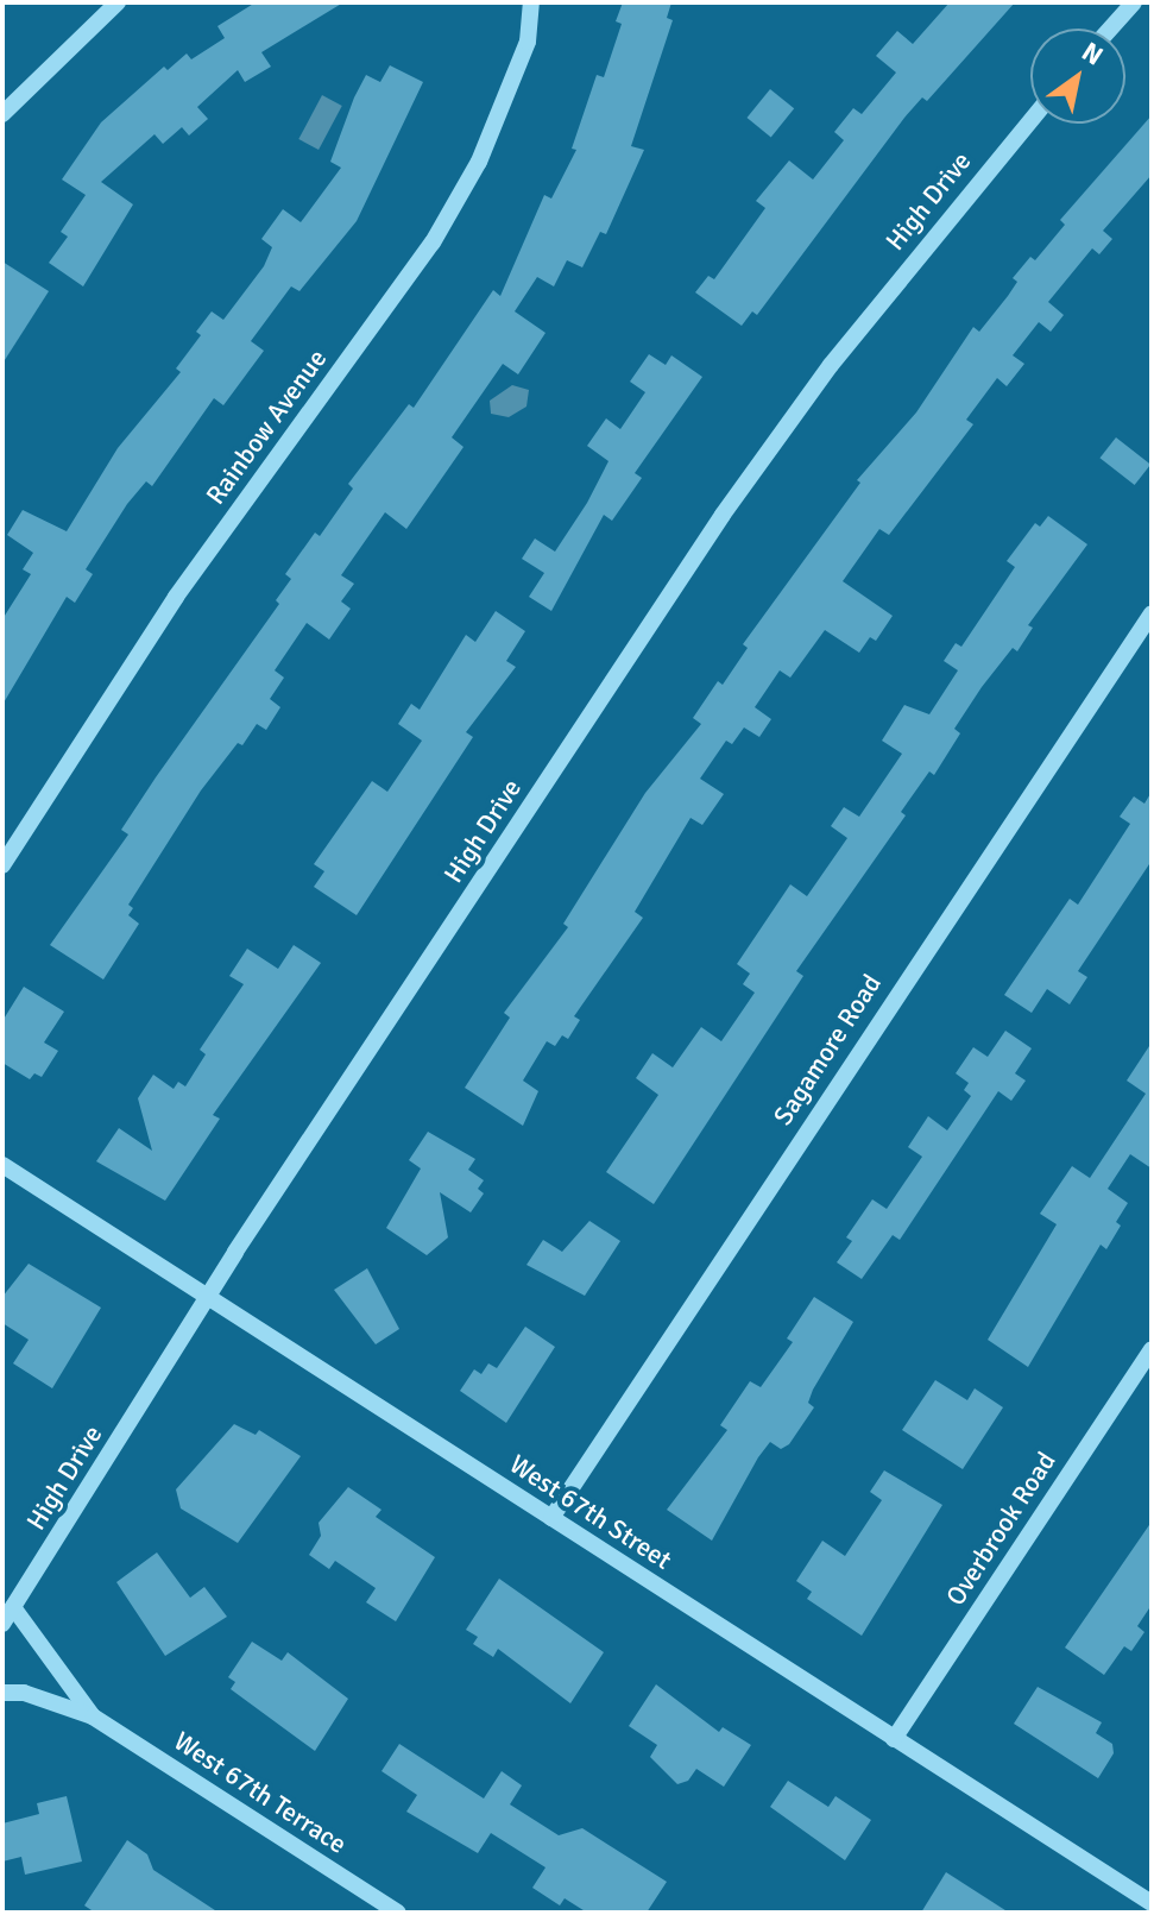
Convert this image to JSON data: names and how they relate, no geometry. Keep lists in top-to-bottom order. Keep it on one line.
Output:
{"streets":{"street":["High Drive","Rainbow Avenue","Sagamore Road","West 67th Street","Overbrook Road","West 67th Terrace"]},"crossings":[["High Drive","West 67th Street"],["High Drive","West 67th Terrace"],["Sagamore Road","West 67th Street"],["West 67th Street","Overbrook Road"]],"north":"top right"}
